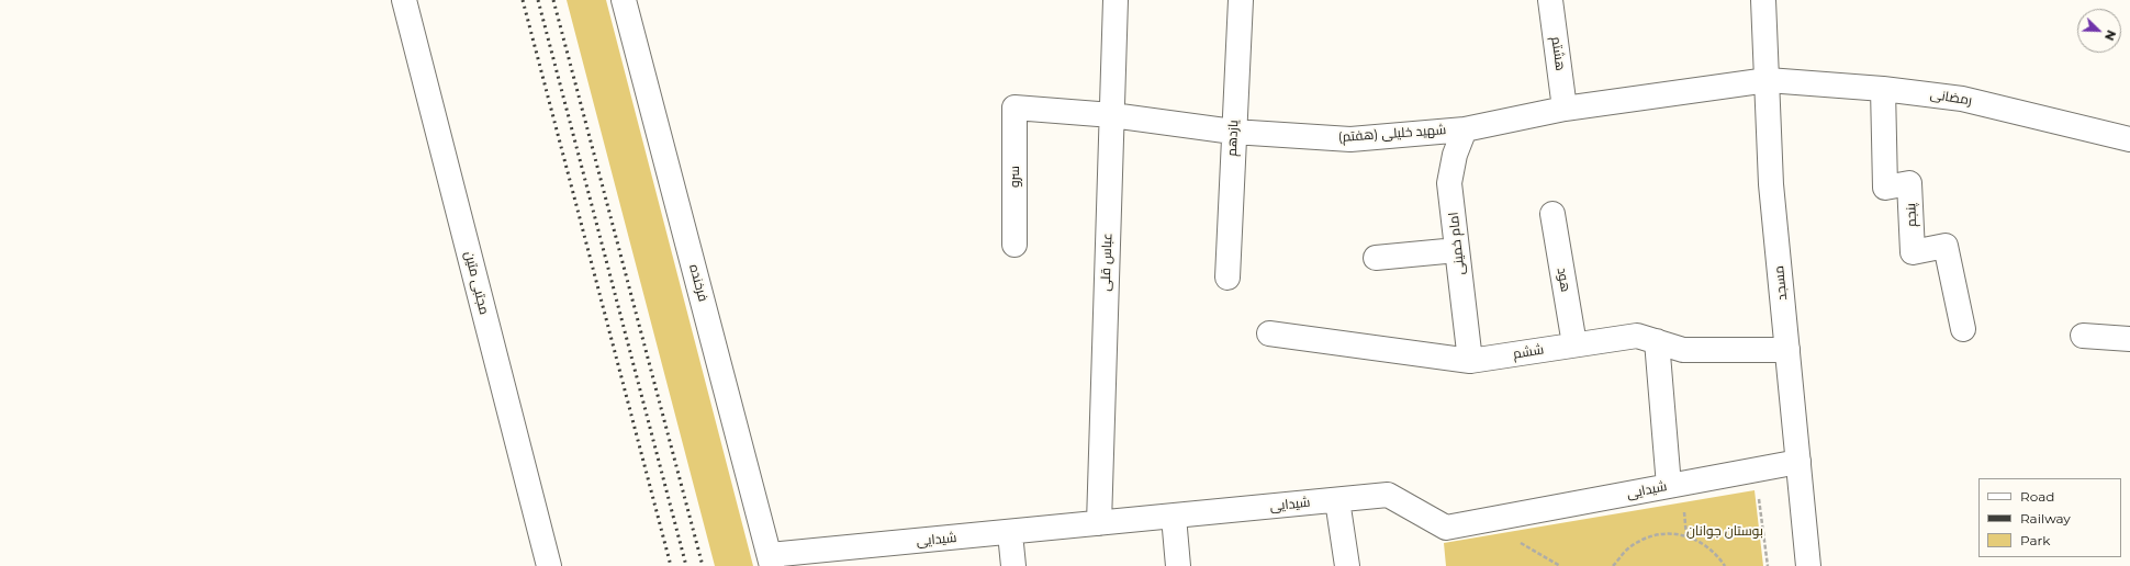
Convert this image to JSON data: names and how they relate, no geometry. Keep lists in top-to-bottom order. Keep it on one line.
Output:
{"streets":{"street":["هشتم","رمضانی","شهید خلیلی (هفتم)","یازدهم","سرو","پنجم","امام خمینی","عباس قلی","هود","مجتبی متین","فرخنده","مسجد","ششم","شیدایی"]},"crossings":[["هشتم","شهید خلیلی (هفتم)"],["رمضانی","شهید خلیلی (هفتم)"],["رمضانی","پنجم"],["رمضانی","مسجد"],["شهید خلیلی (هفتم)","یازدهم"],["شهید خلیلی (هفتم)","سرو"],["شهید خلیلی (هفتم)","امام خمینی"],["شهید خلیلی (هفتم)","عباس قلی"],["شهید خلیلی (هفتم)","مسجد"],["امام خمینی","ششم"],["عباس قلی","شیدایی"],["هود","ششم"],["فرخنده","شیدایی"],["مسجد","ششم"],["مسجد","شیدایی"]],"parks":["بوستان جوانان"],"legend":["Road","Railway","Park"],"north":"bottom right"}
